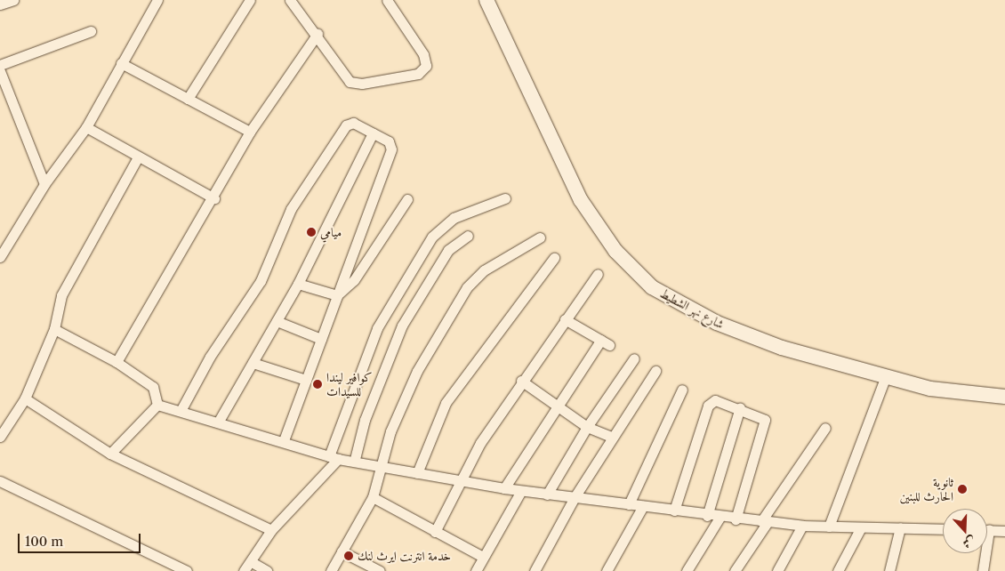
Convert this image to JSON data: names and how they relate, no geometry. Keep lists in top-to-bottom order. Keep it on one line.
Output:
{"streets":{"main road":["شارع نهر الشطيط"]},"places":["ميامي","كوافير ليندا للسيدات","ثانوية الحارث للبنين","خدمة انترنت ايرث لنك"],"scale_bar":"100 m","north":"bottom"}
